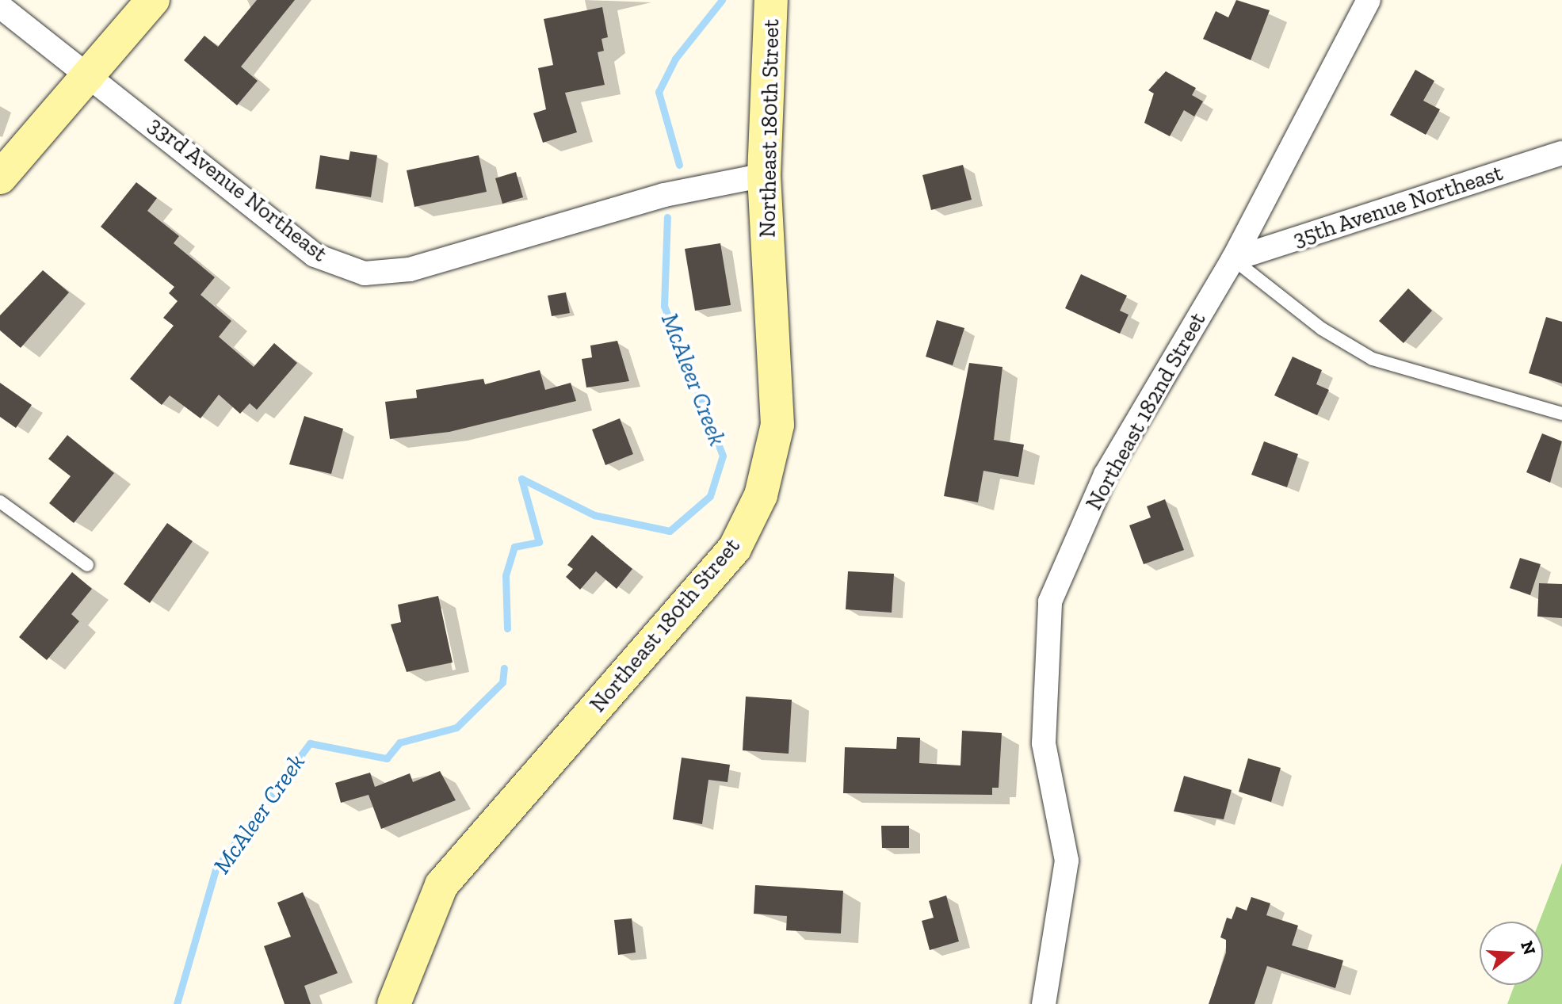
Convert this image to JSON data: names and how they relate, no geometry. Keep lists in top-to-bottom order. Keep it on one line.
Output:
{"streets":{"street":["Northeast 180th Street","33rd Avenue Northeast","35th Avenue Northeast","Northeast 182nd Street"]},"crossings":[["Northeast 180th Street","33rd Avenue Northeast"],["35th Avenue Northeast","Northeast 182nd Street"]],"water":["McAleer Creek"],"north":"right"}
